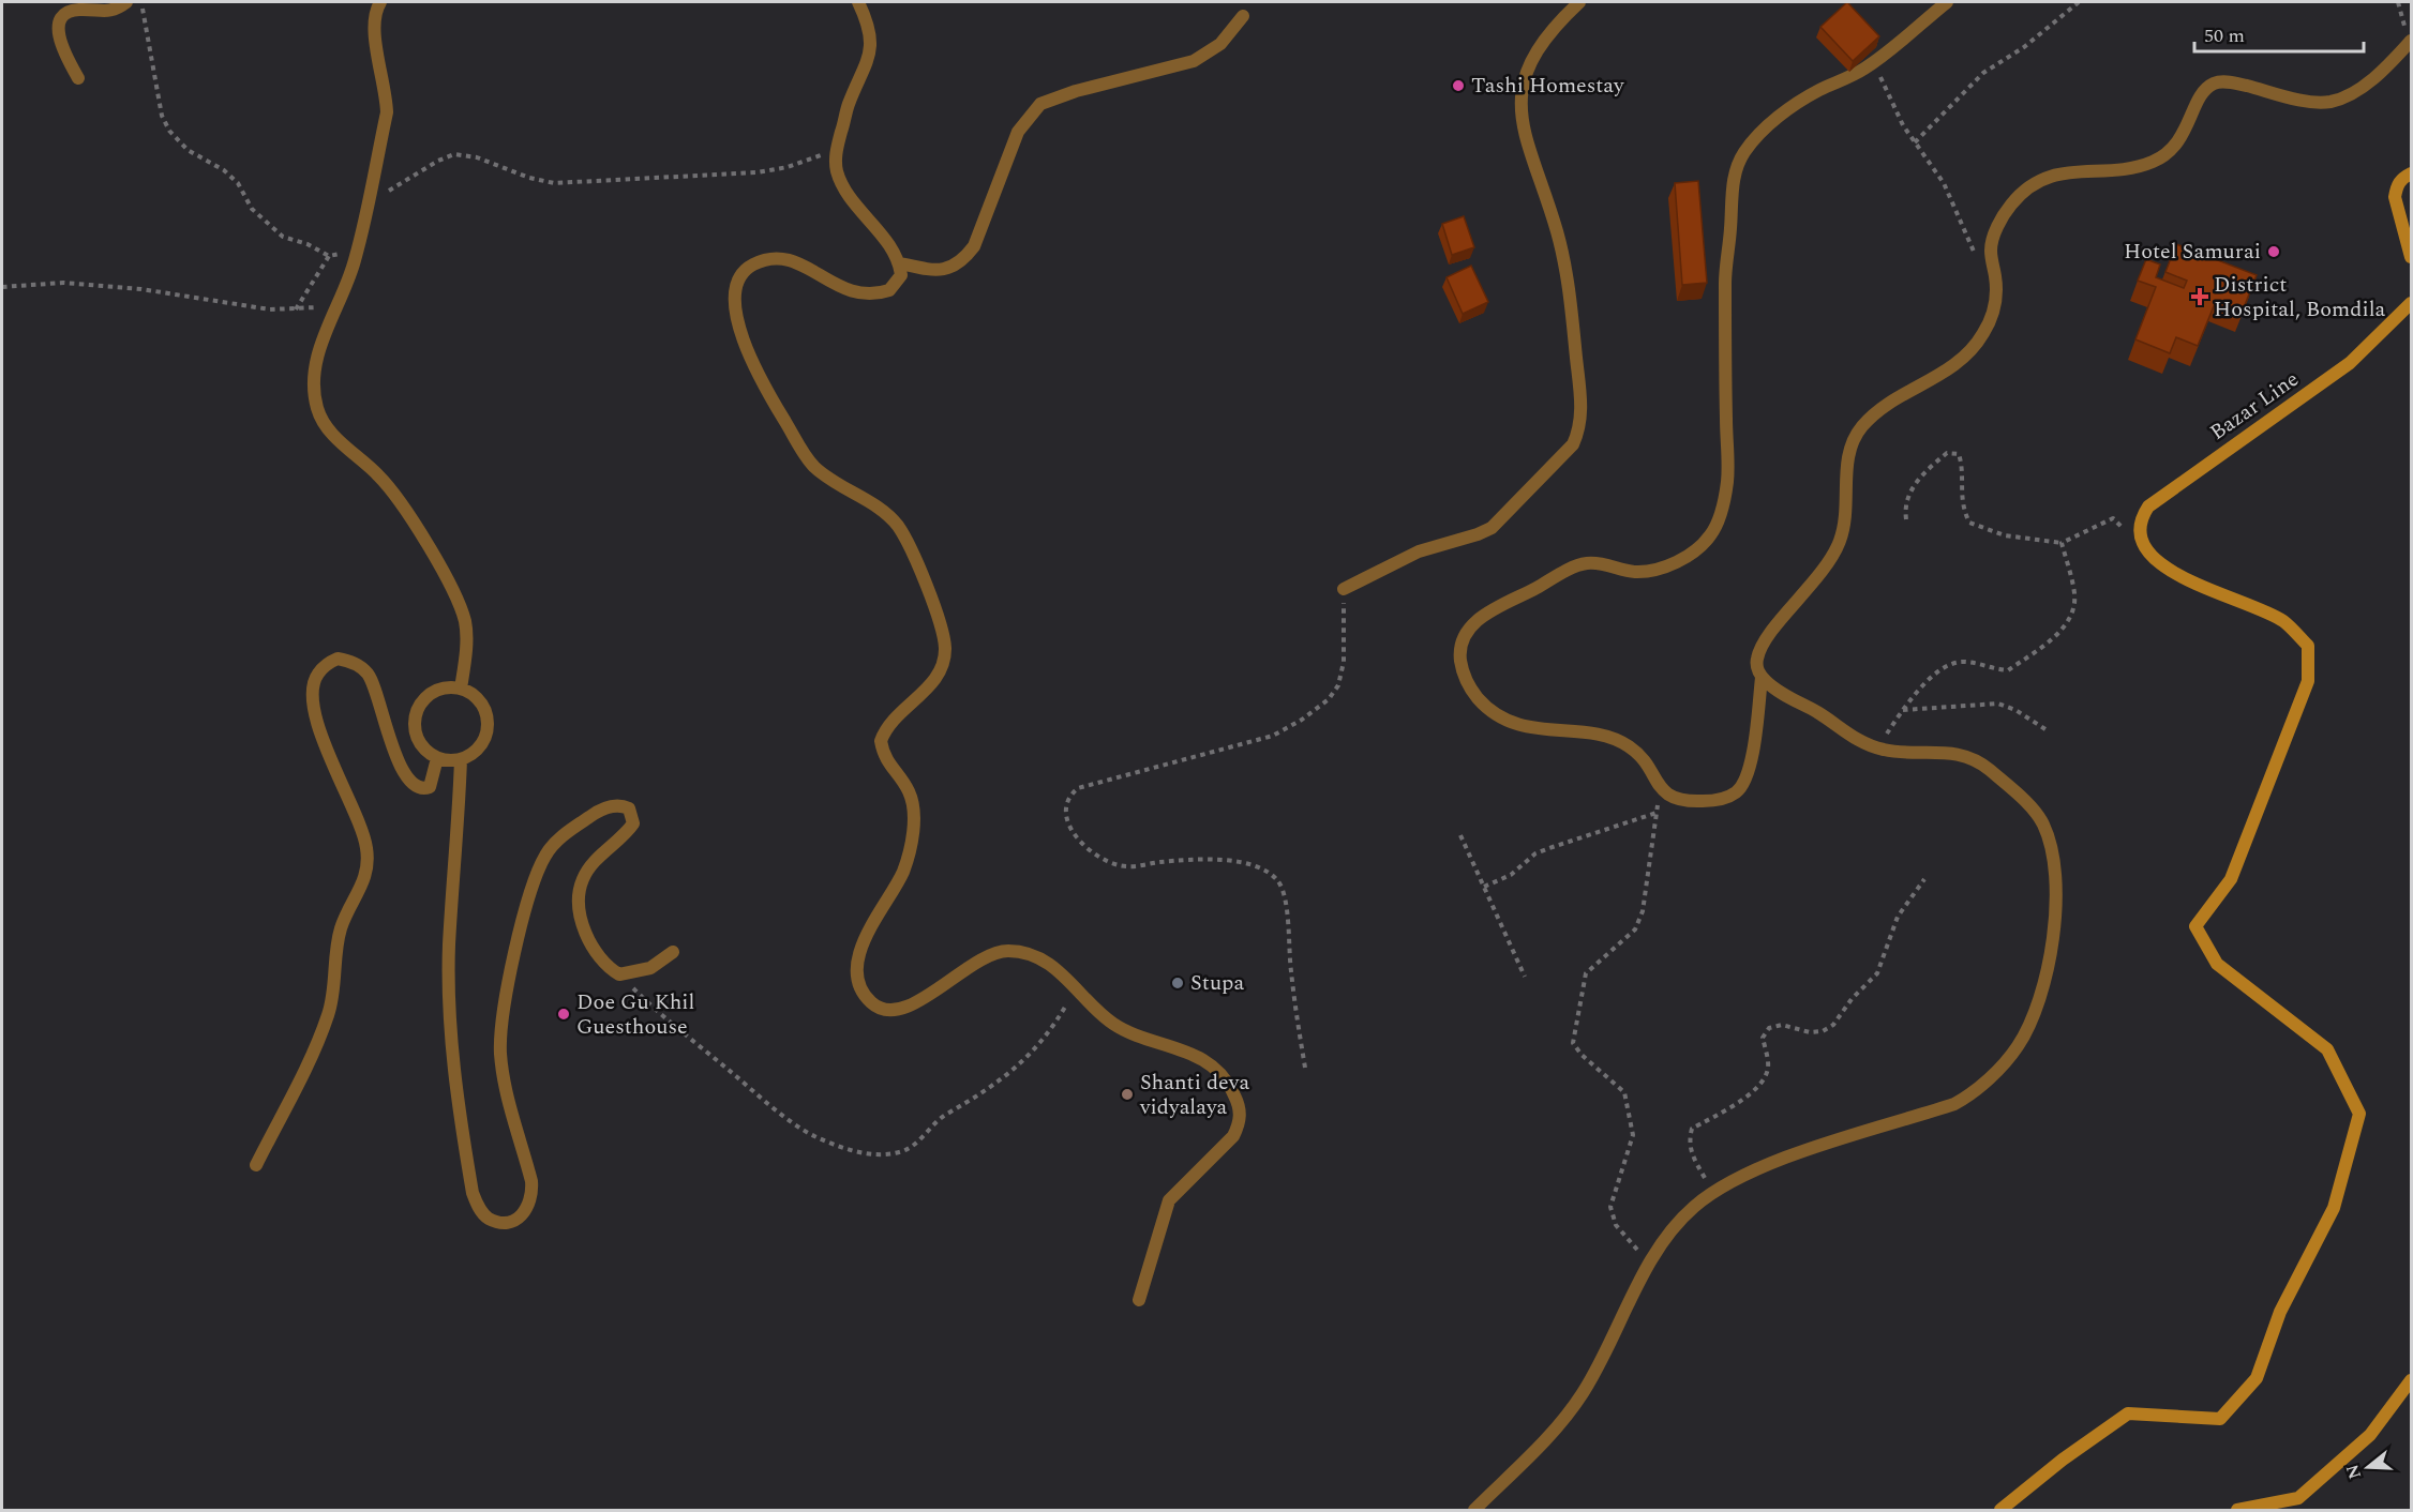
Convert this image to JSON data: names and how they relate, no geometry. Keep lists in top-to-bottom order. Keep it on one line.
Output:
{"streets":{"street":["Bazar Line"]},"places":{"other":["Tashi Homestay","Hotel Samurai","Stupa","Doe Gu Khil Guesthouse","Shanti deva vidyalaya"],"health":["District Hospital, Bomdila"]},"scale_bar":"50 m","north":"left"}
